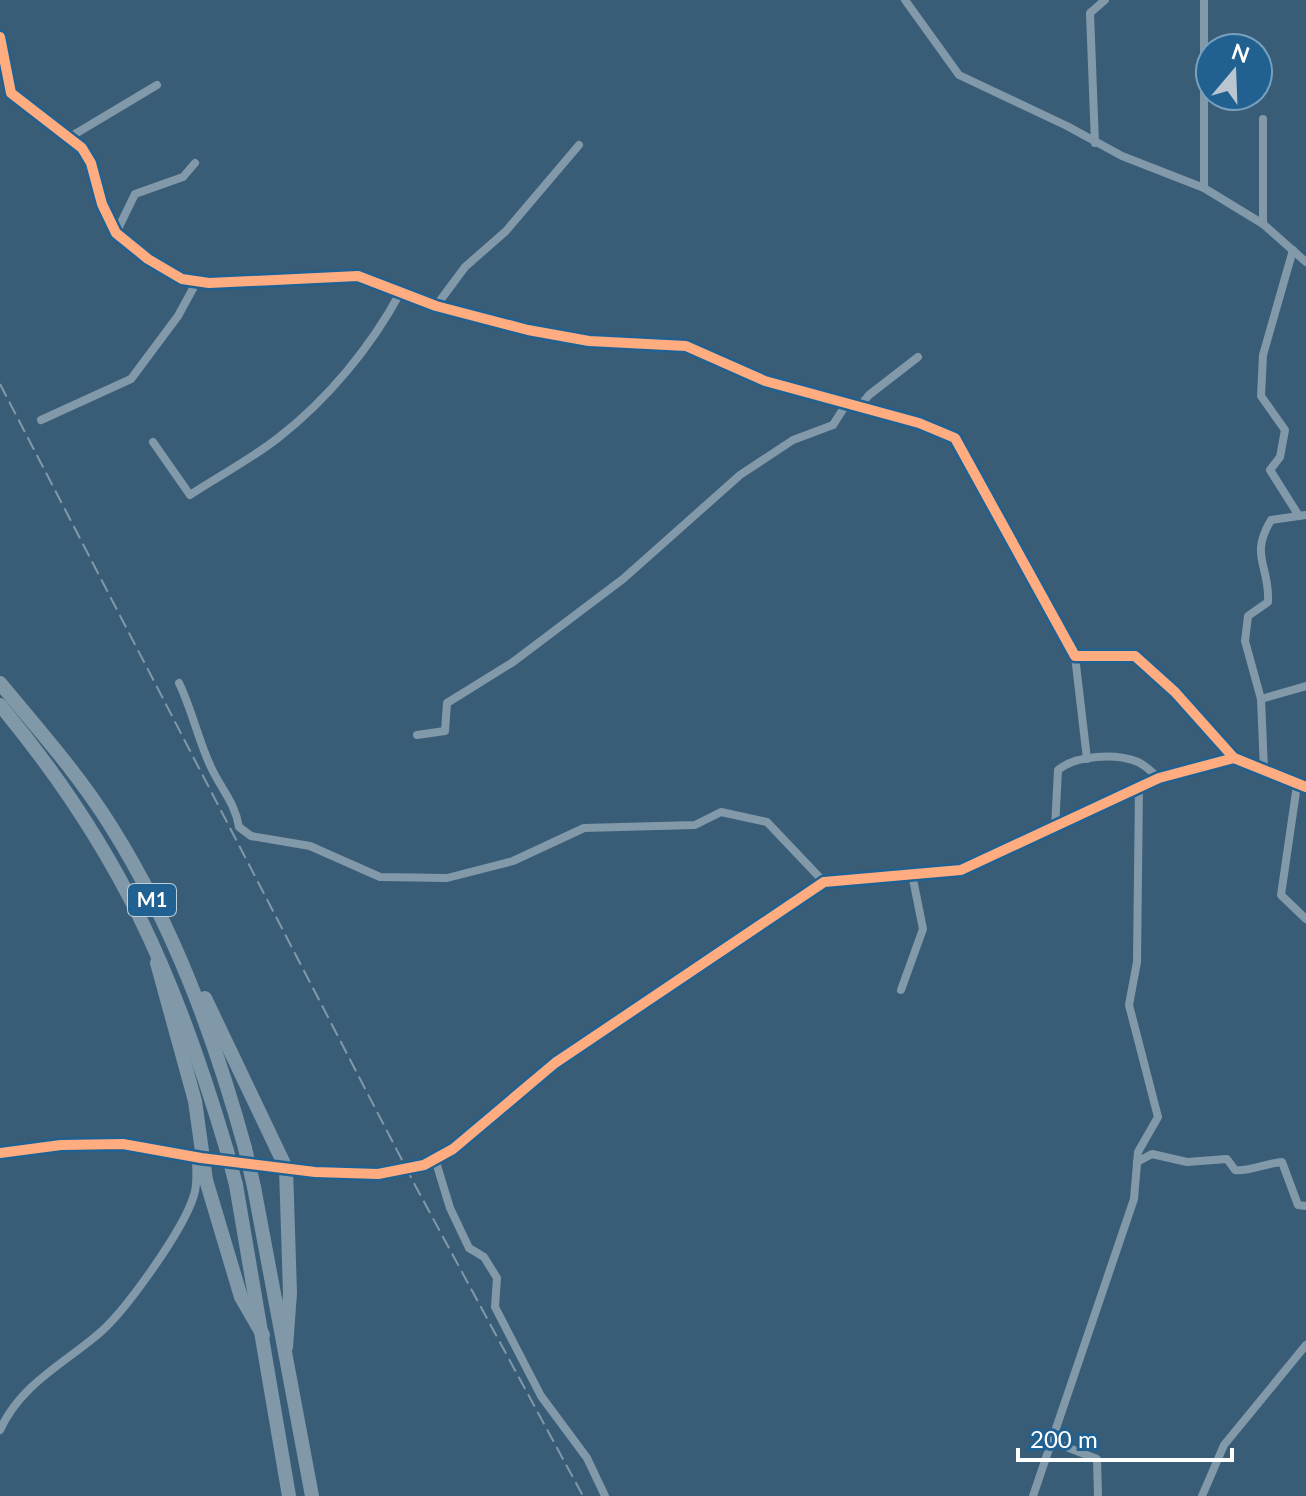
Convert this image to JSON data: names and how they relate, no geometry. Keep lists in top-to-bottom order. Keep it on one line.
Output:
{"streets":{"highway":["M1"]},"scale_bar":"200 m","north":"top"}
